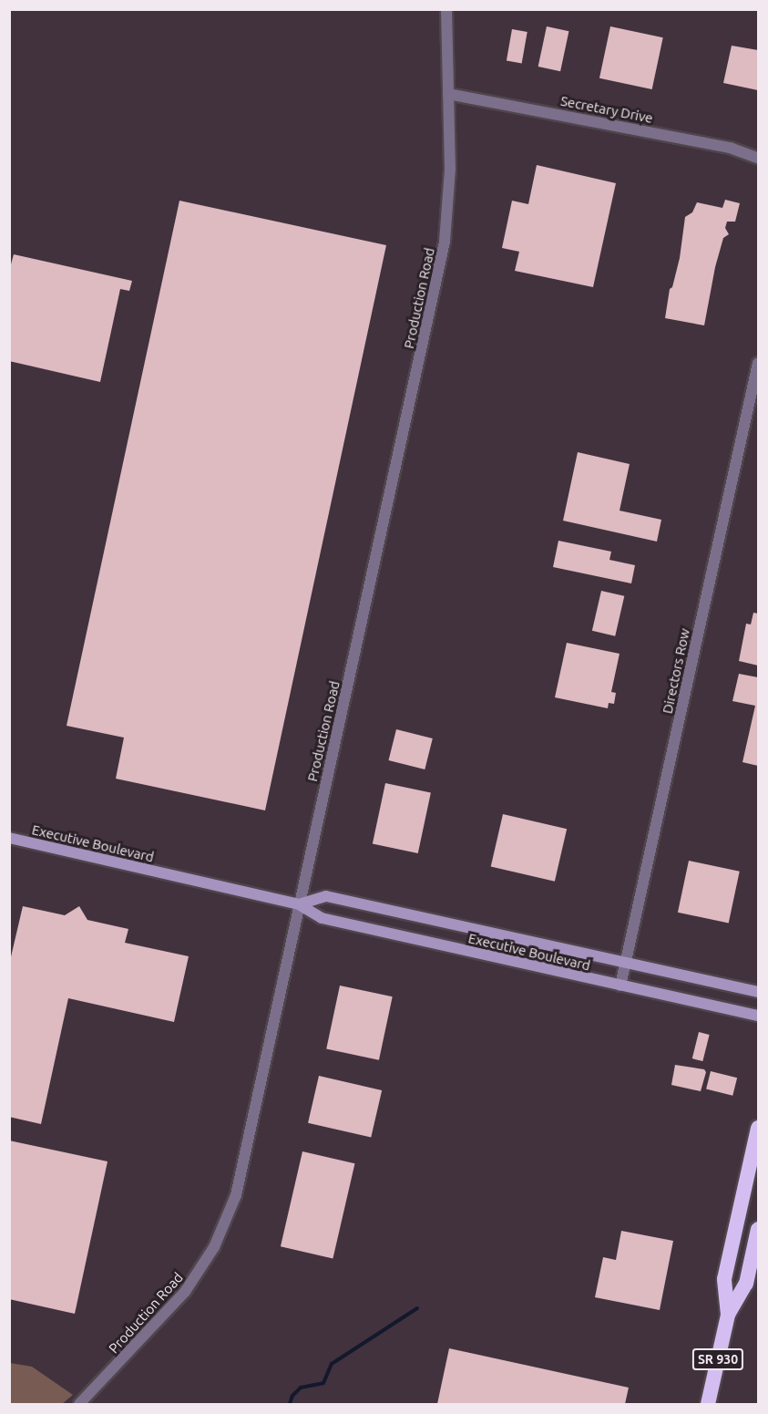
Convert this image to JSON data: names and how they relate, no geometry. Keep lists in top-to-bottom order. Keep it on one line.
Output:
{"streets":{"highway":["SR 930"],"main road":["Executive Boulevard"],"street":["Secretary Drive","Production Road","Directors Row"]},"crossings":[["Secretary Drive","Production Road"],["Production Road","Executive Boulevard"],["Directors Row","Executive Boulevard"]]}
